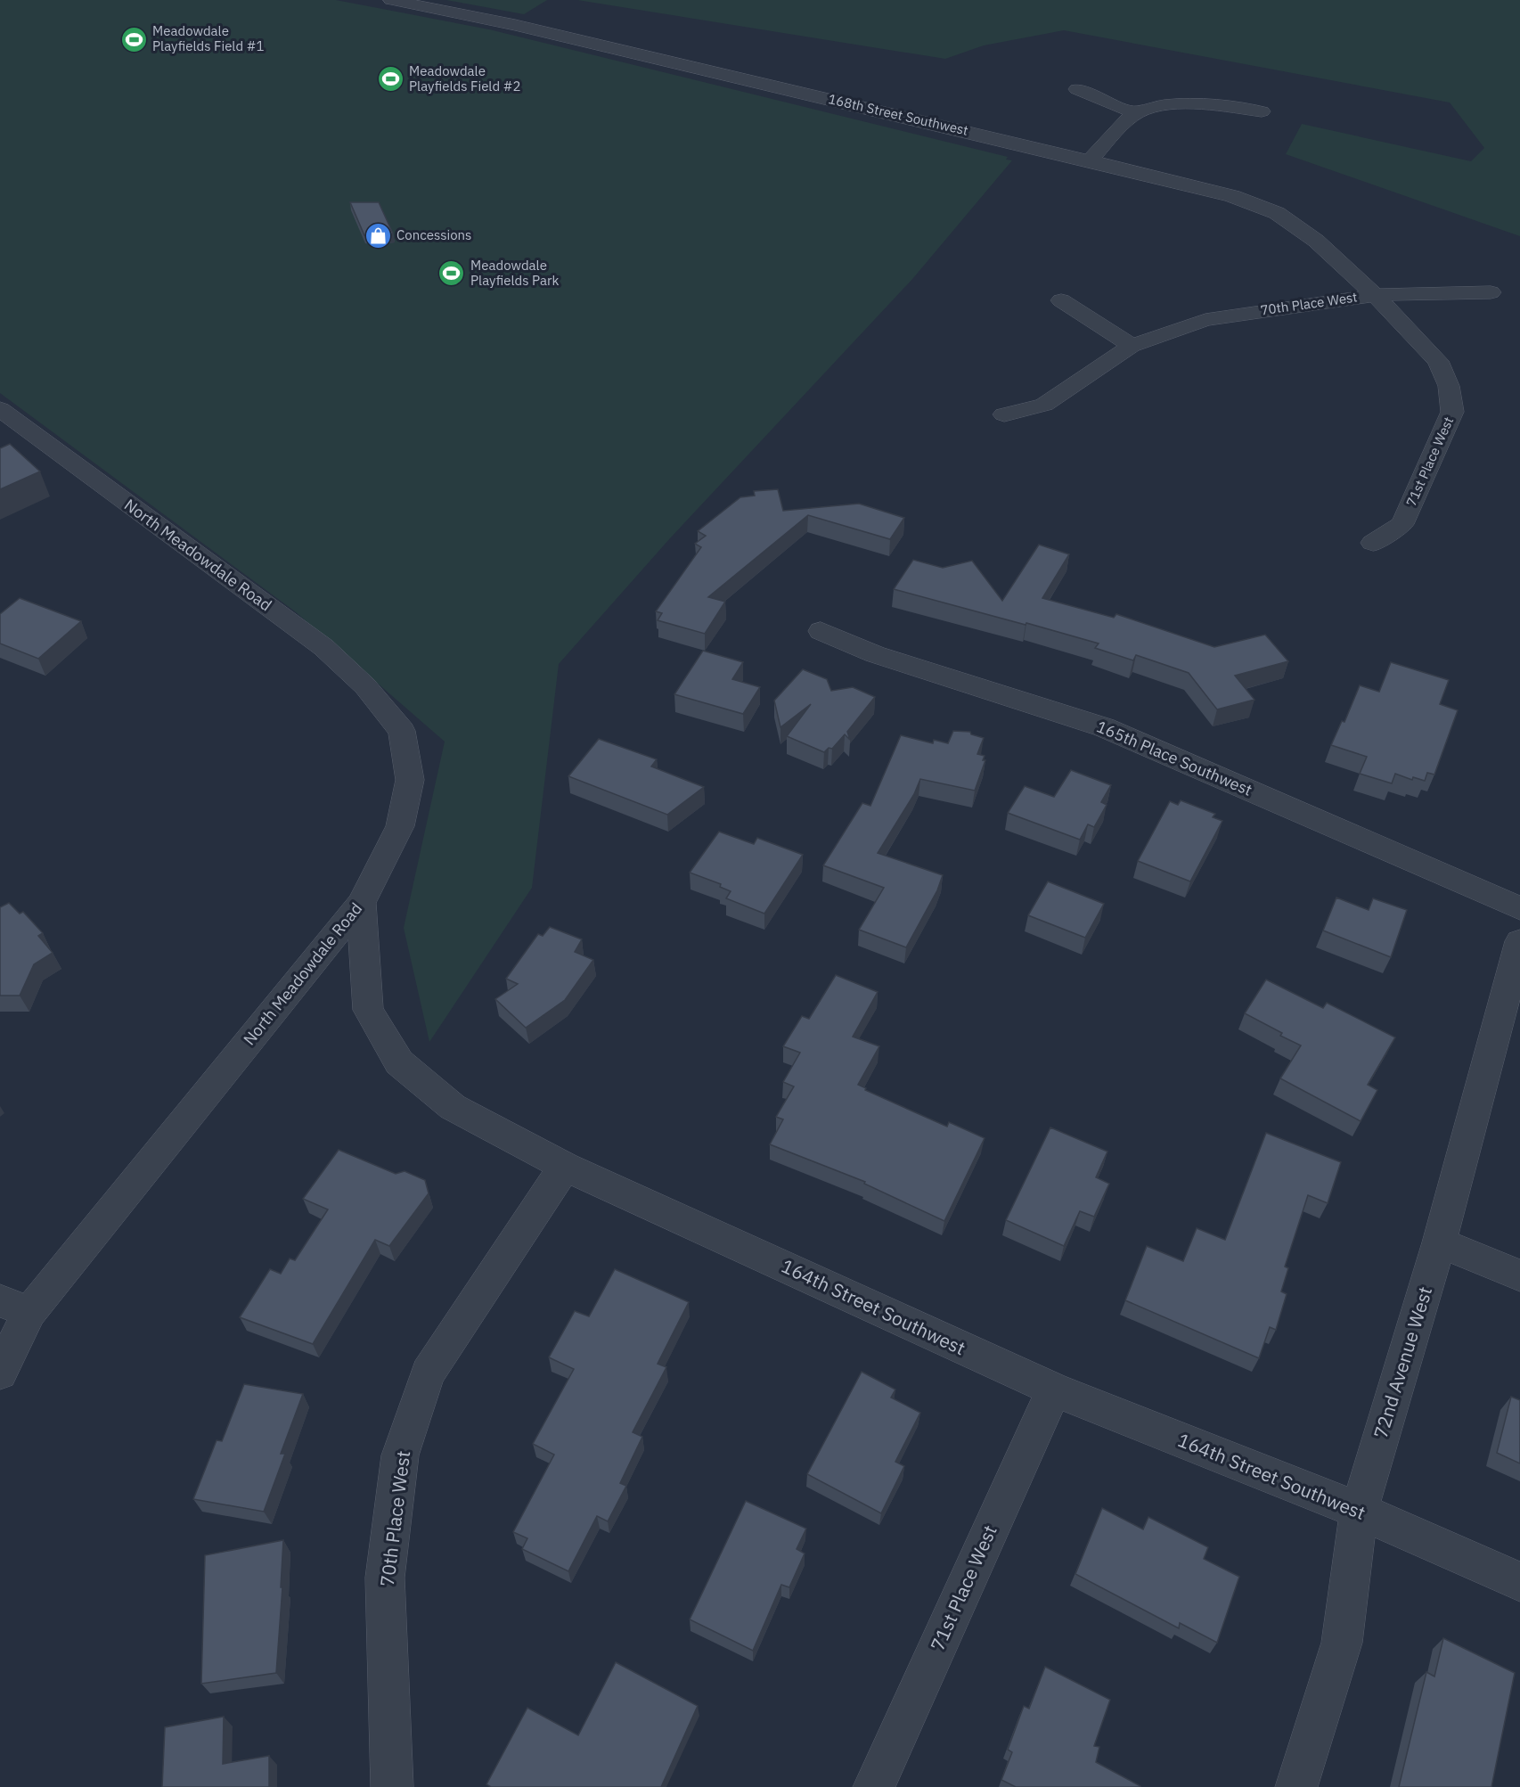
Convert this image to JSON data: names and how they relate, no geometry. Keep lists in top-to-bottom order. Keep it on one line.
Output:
{"streets":{"street":["168th Street Southwest","70th Place West","71st Place West","North Meadowdale Road","165th Place Southwest","164th Street Southwest","72nd Avenue West"]},"crossings":[["168th Street Southwest","70th Place West"],["168th Street Southwest","71st Place West"],["70th Place West","71st Place West"],["70th Place West","164th Street Southwest"],["71st Place West","164th Street Southwest"],["North Meadowdale Road","164th Street Southwest"],["164th Street Southwest","72nd Avenue West"]],"places":{"sports":["Meadowdale Playfields Field #1","Meadowdale Playfields Field #2","Meadowdale Playfields Park"],"shop":["Concessions"]}}
